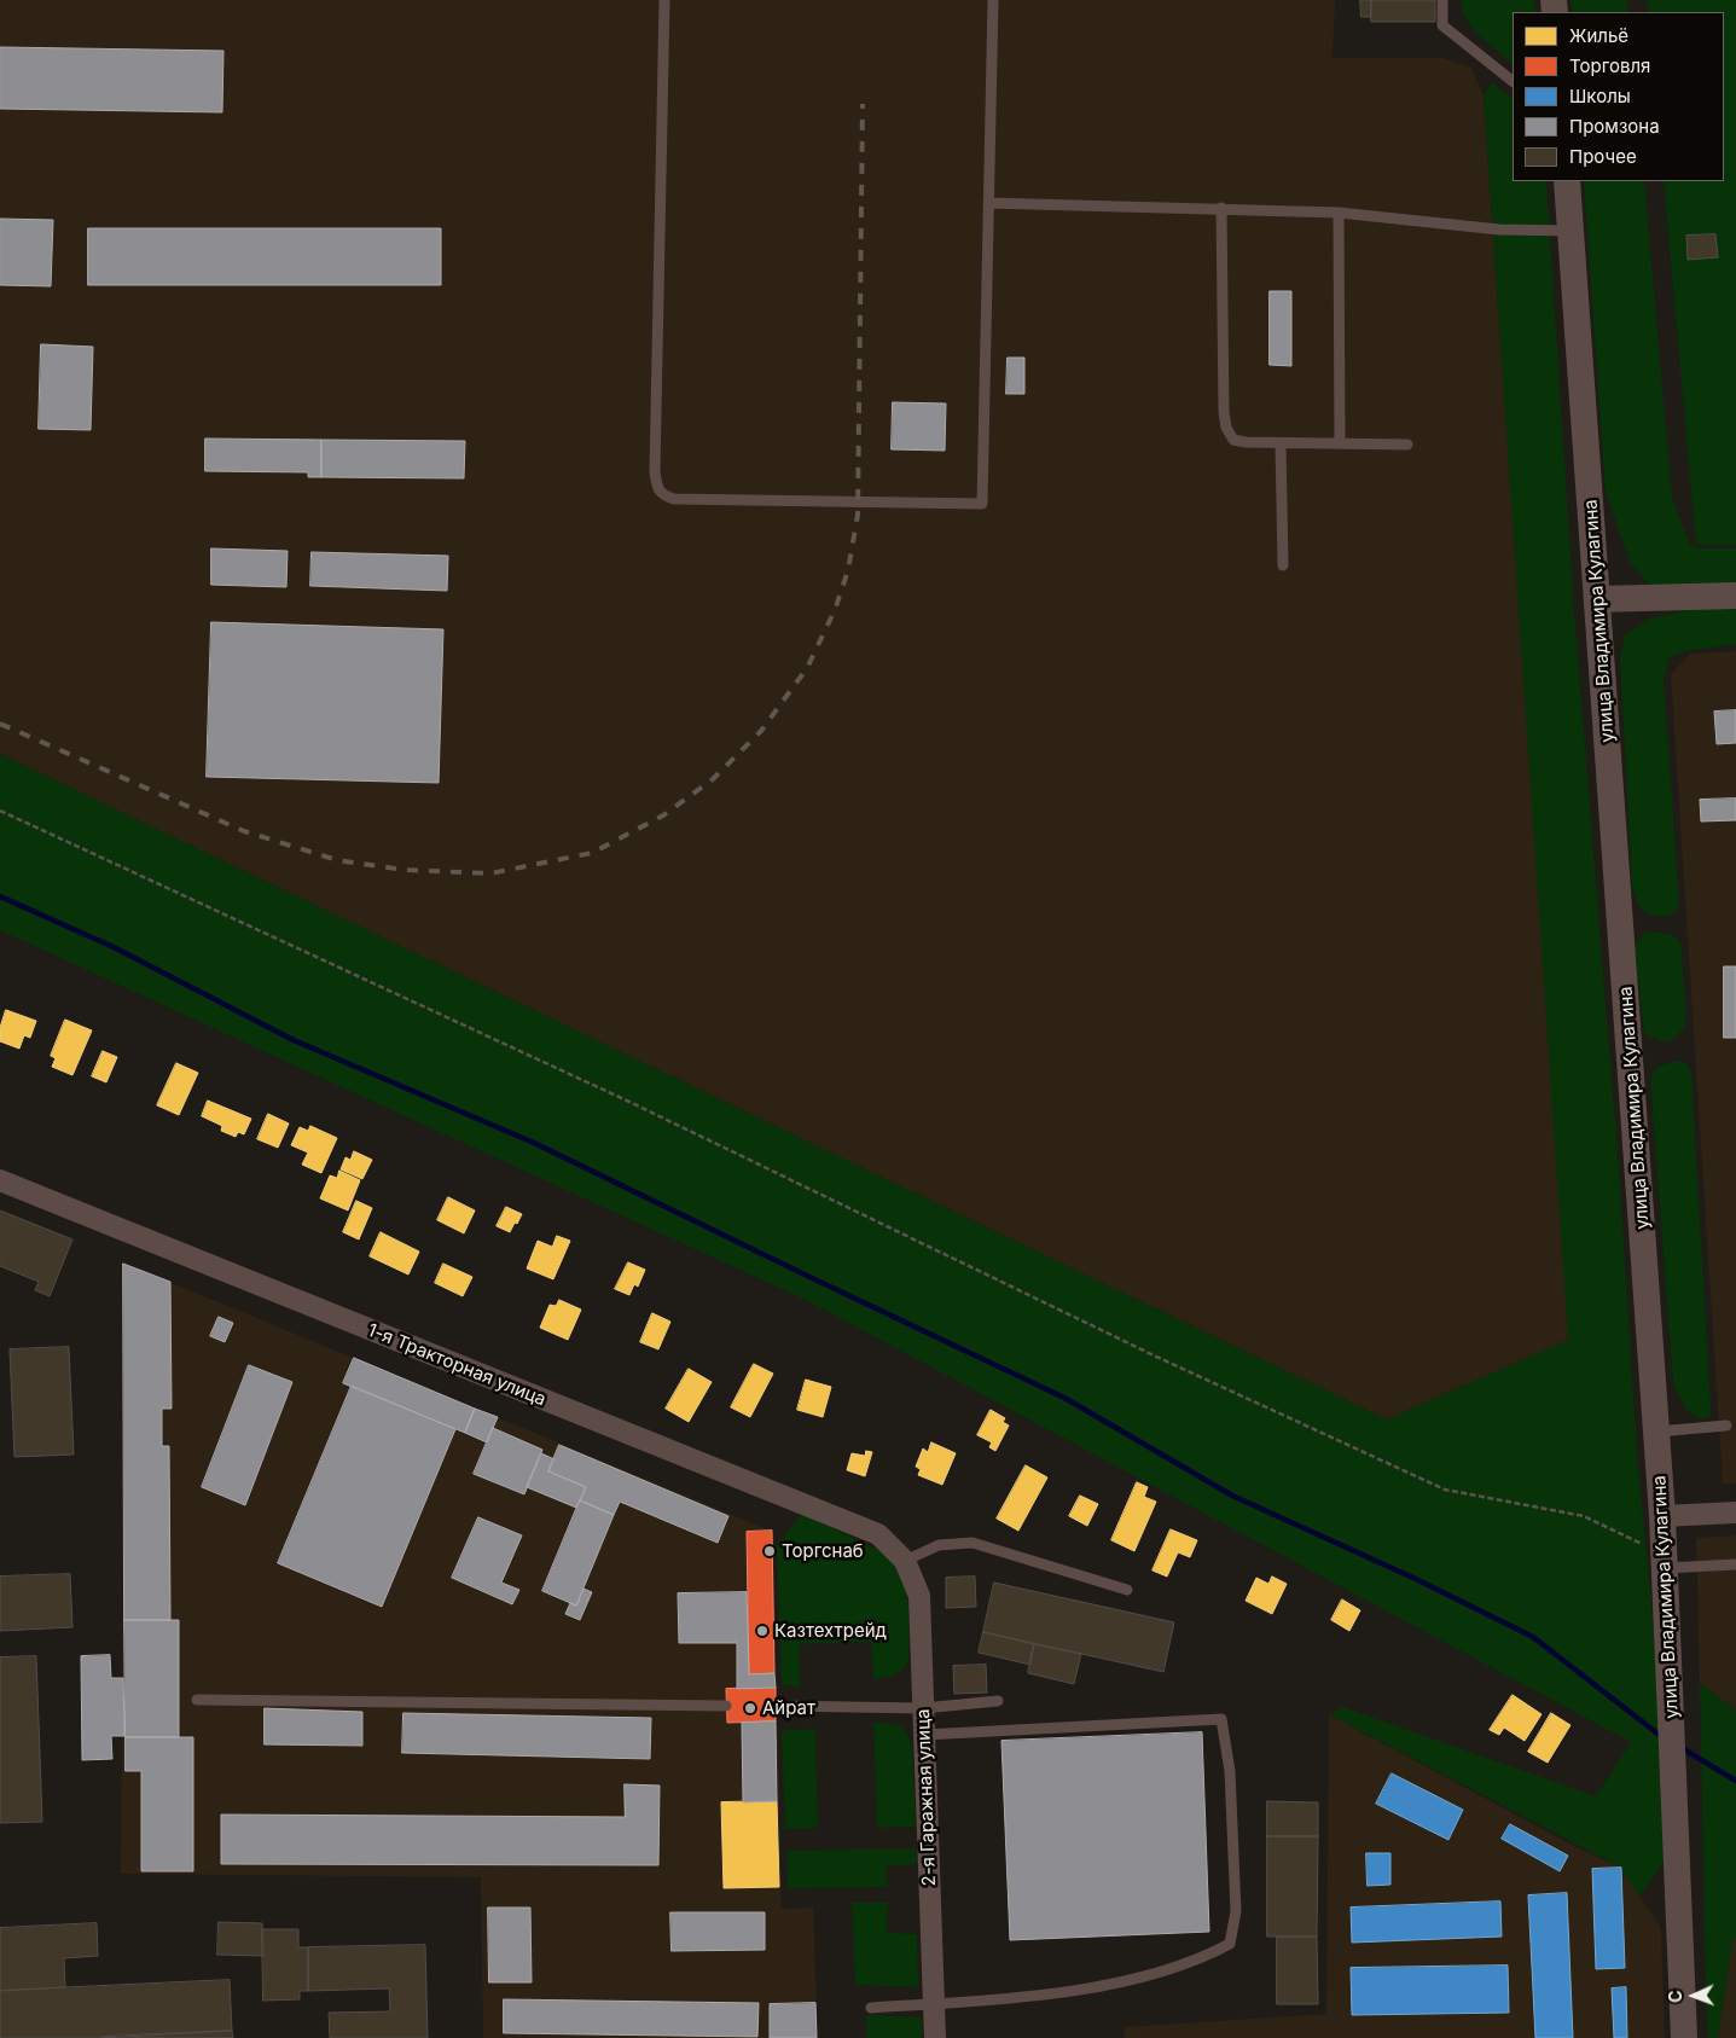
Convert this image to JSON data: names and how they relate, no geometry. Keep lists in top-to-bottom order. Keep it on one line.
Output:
{"streets":{"street":["улица Владимира Кулагина","1-я Тракторная улица","2-я Гаражная улица"]},"crossings":[["1-я Тракторная улица","2-я Гаражная улица"]],"places":["Торгснаб","Казтехтрейд","Айрат"],"legend":["Жильё","Торговля","Школы","Промзона","Прочее"],"north":"left"}
